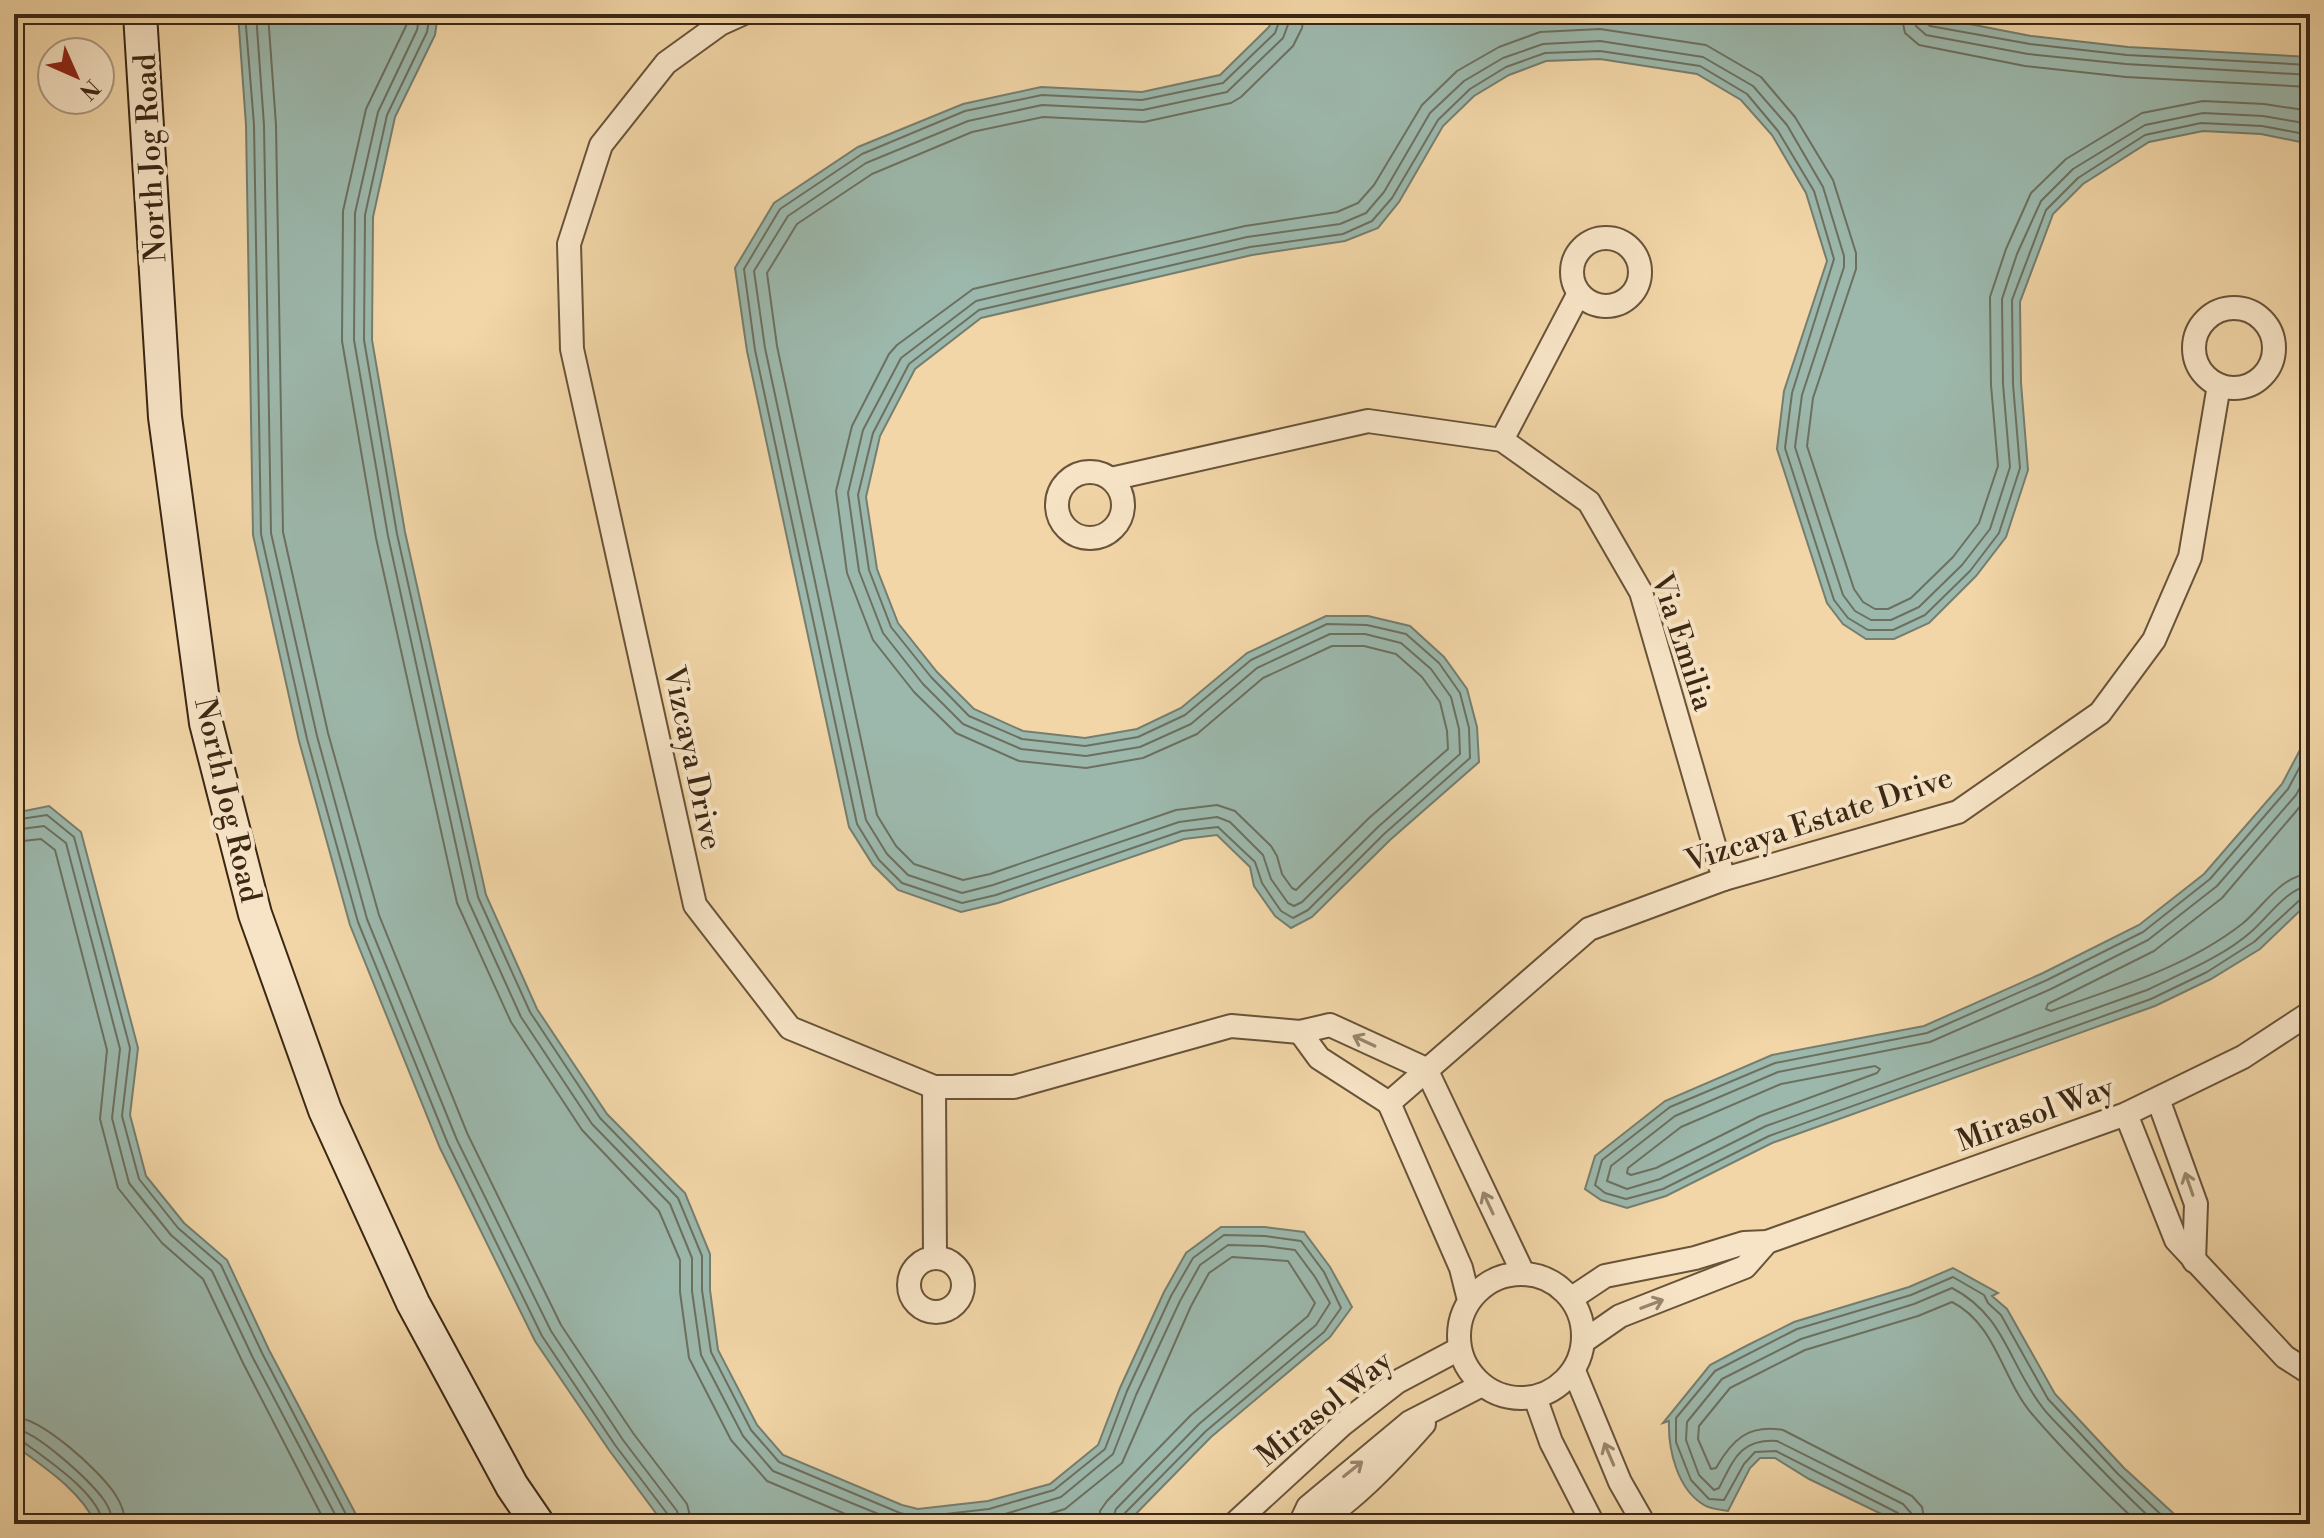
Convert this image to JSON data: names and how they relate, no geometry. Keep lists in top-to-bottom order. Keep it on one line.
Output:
{"streets":{"street":["North Jog Road","Via Emilia","Vizcaya Drive","Vizcaya Estate Drive","Mirasol Way"]},"crossings":[["Via Emilia","Vizcaya Estate Drive"],["Vizcaya Drive","Vizcaya Estate Drive"]],"north":"bottom right"}
